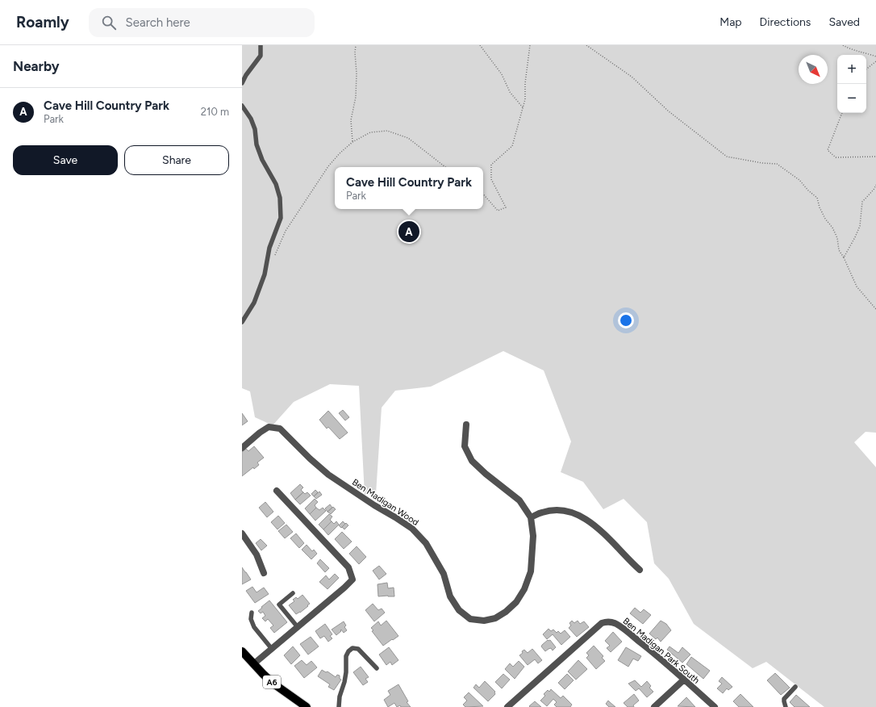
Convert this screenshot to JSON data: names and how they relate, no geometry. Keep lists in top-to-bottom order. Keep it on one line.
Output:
{"streets":{"main road":["A6"],"street":["Ben Madigan Wood","Ben Madigan Park South"]},"north":"bottom right","page":{"header":"Roamly","search":"Search here","nav":["Map","Directions","Saved"],"heading":"Nearby","map_buttons":["+","−"],"list":[{"mark":"A","name":"Cave Hill Country Park","note":"Park","value":"210 m"}],"buttons":["Save","Share"],"popup":["Cave Hill Country Park","Park"],"pins":"A"}}
